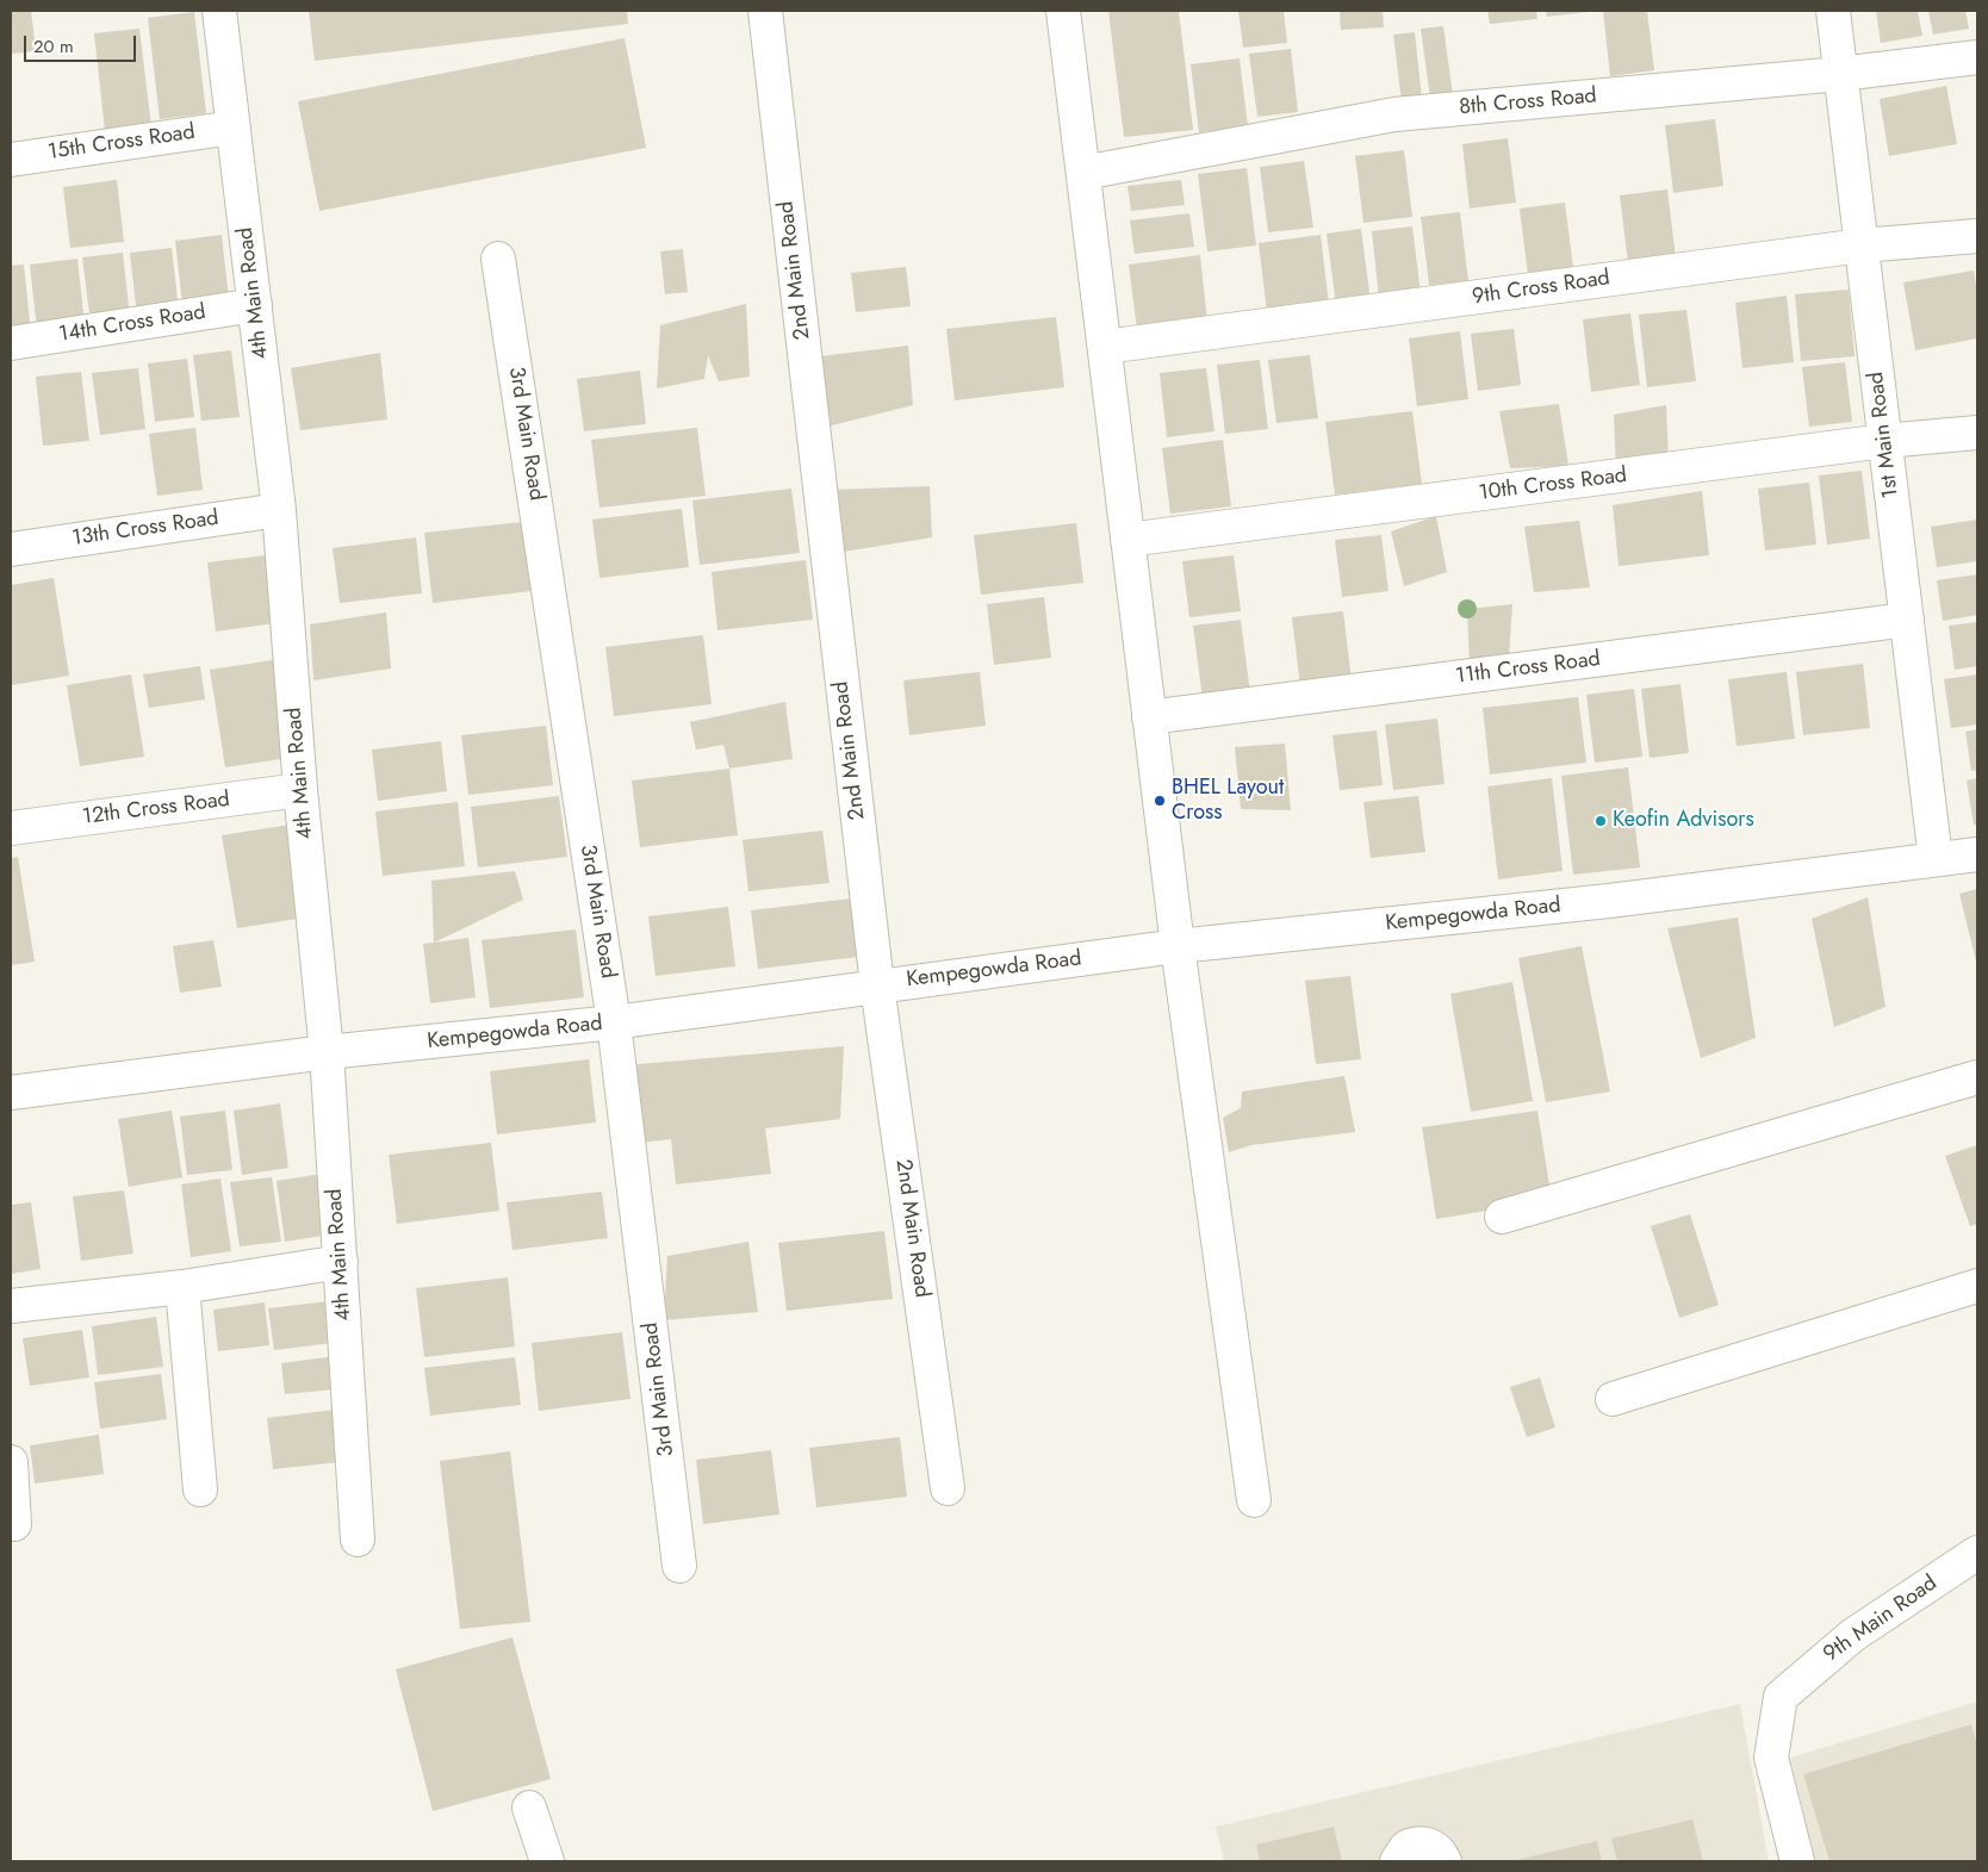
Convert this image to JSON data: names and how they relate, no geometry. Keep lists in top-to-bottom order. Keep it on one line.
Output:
{"streets":{"street":["8th Cross Road","15th Cross Road","2nd Main Road","9th Cross Road","4th Main Road","14th Cross Road","3rd Main Road","1st Main Road","10th Cross Road","13th Cross Road","11th Cross Road","12th Cross Road","Kempegowda Road","9th Main Road"]},"crossings":[["8th Cross Road","1st Main Road"],["15th Cross Road","4th Main Road"],["2nd Main Road","Kempegowda Road"],["9th Cross Road","1st Main Road"],["4th Main Road","14th Cross Road"],["4th Main Road","13th Cross Road"],["4th Main Road","12th Cross Road"],["4th Main Road","Kempegowda Road"],["3rd Main Road","Kempegowda Road"],["1st Main Road","10th Cross Road"],["1st Main Road","11th Cross Road"],["1st Main Road","Kempegowda Road"]],"places":["BHEL Layout Cross","Keofin Advisors"],"scale_bar":"20 m"}
